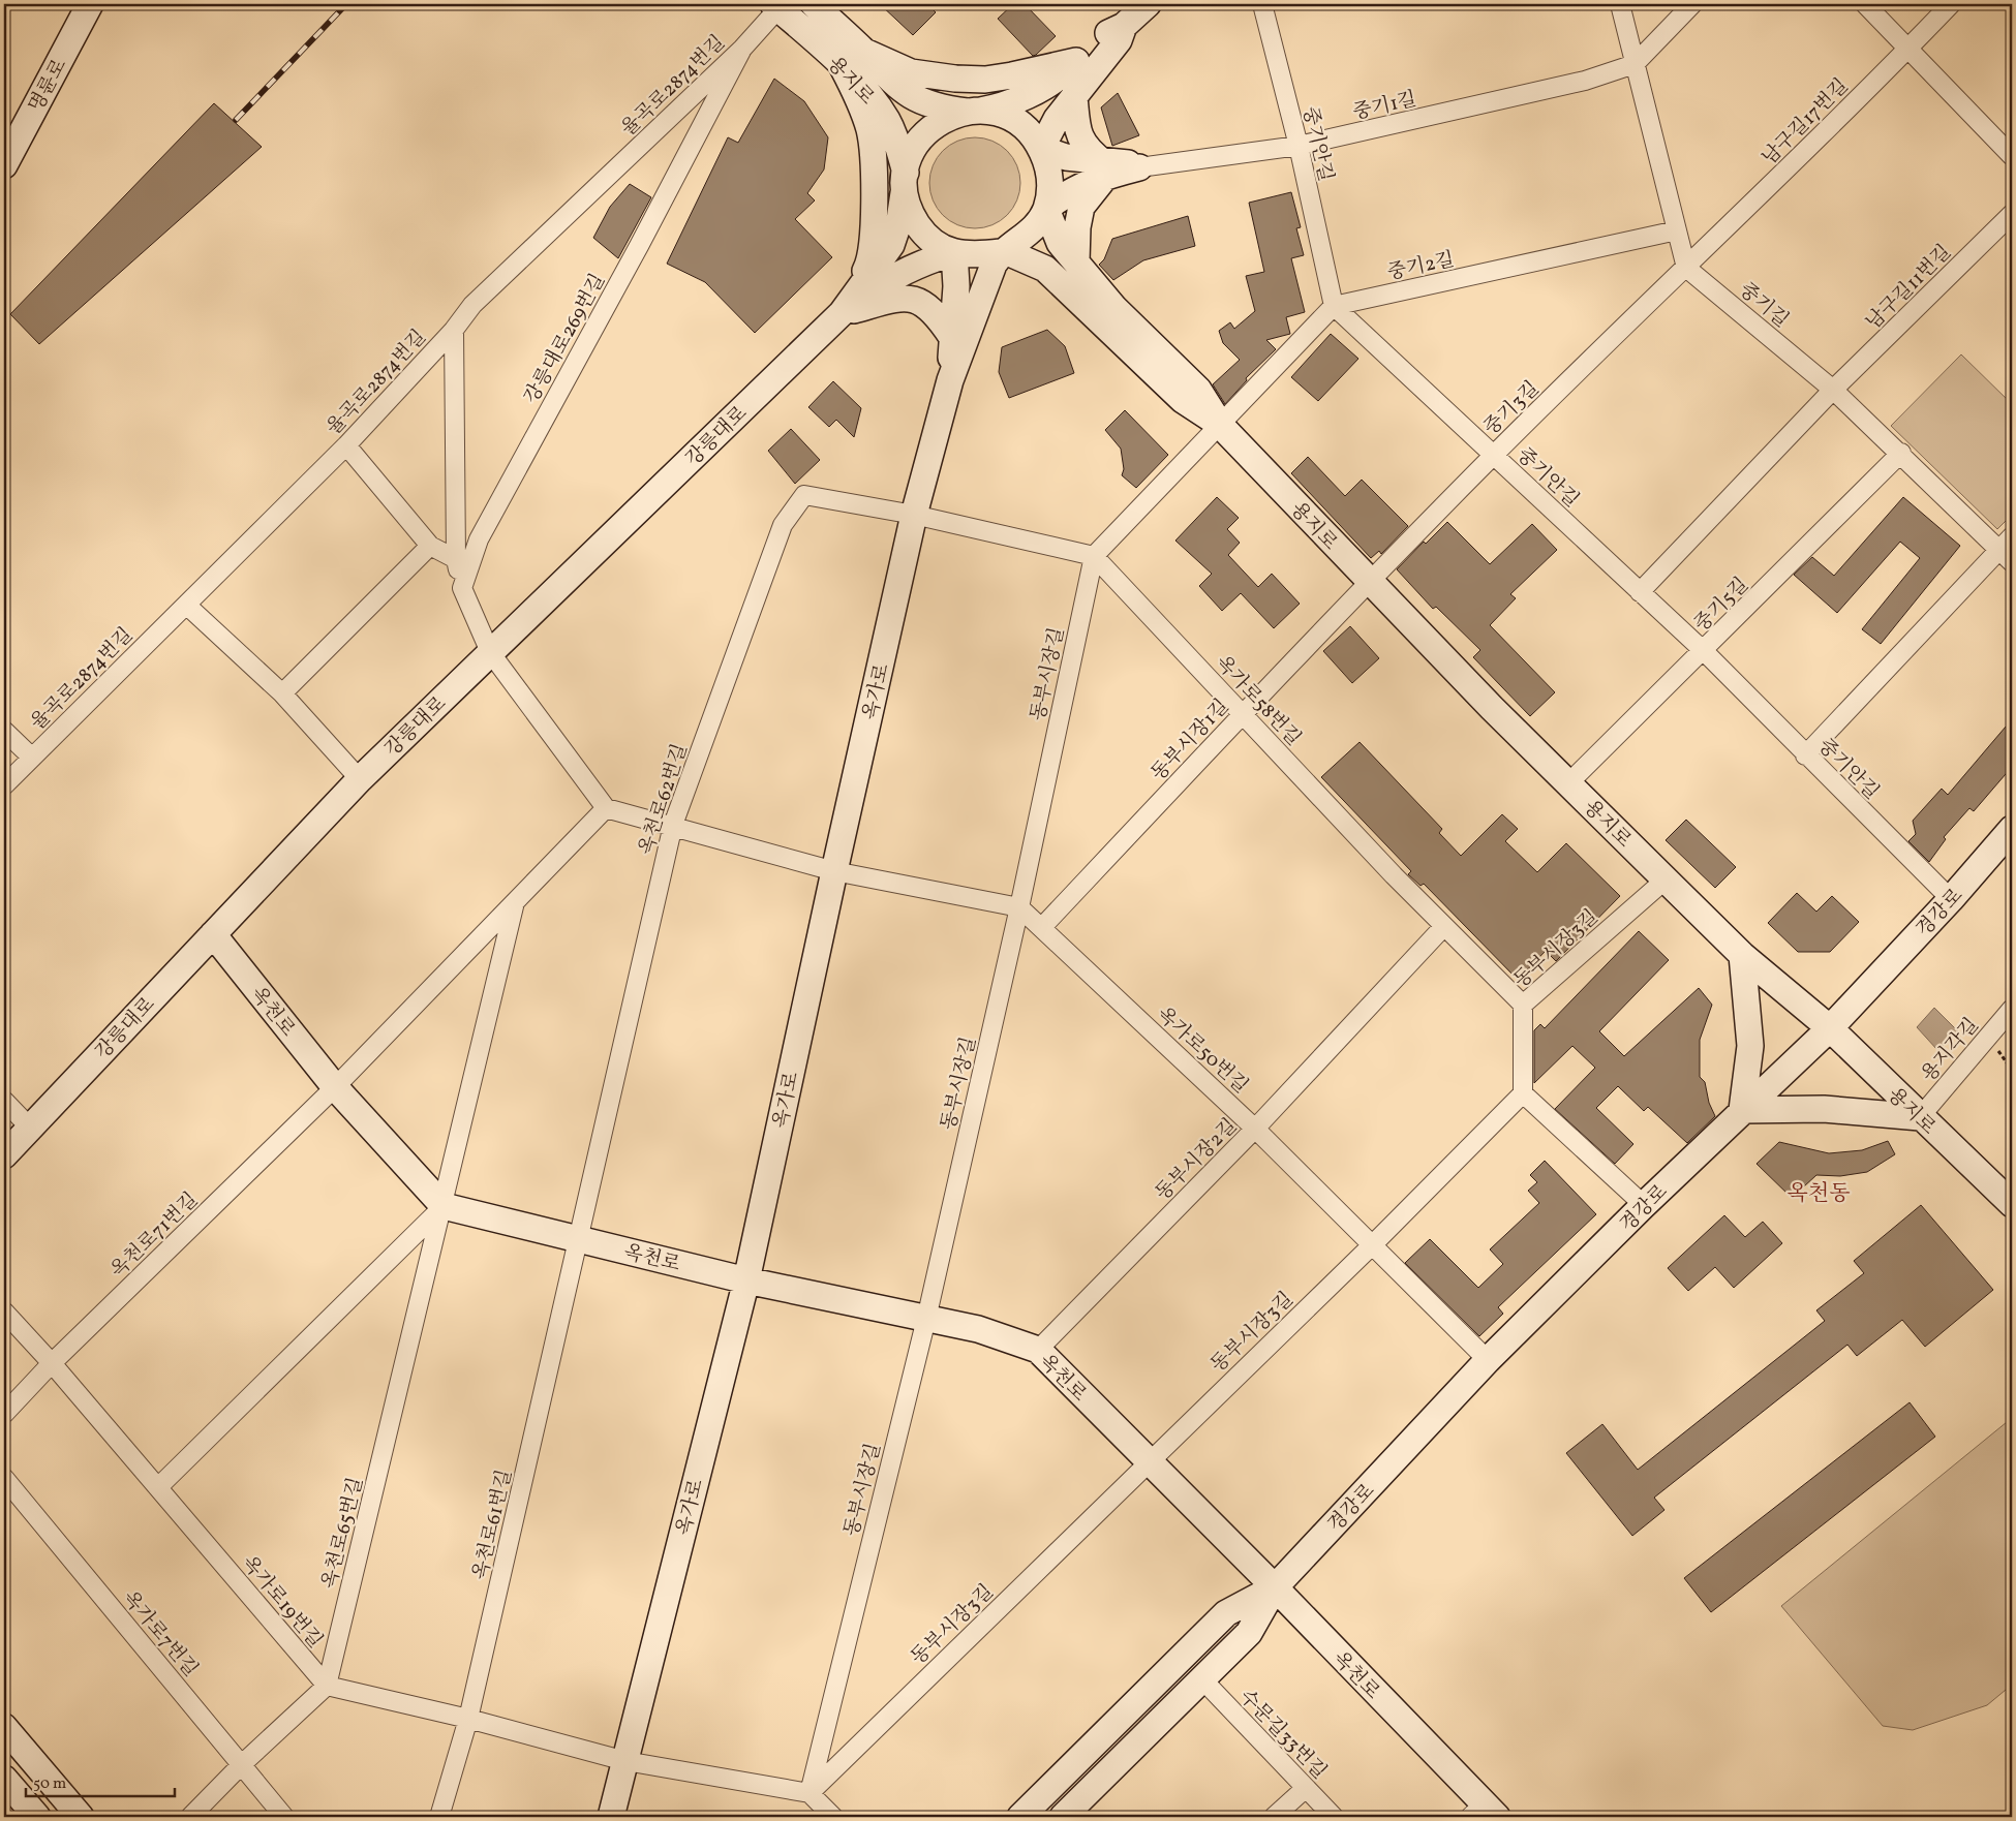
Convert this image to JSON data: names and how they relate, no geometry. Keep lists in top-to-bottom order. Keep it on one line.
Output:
{"streets":{"street":["용지로","명륜로","율곡로2874번길","중기1길","남구길17번길","중기안길","중기2길","남구길11번길","중기길","강릉대로269번길","중기3길","강릉대로","중기5길","동부시장길","옥가로","옥가로58번길","동부시장1길","옥천로62번길","경강로","동부시장3길","옥천로","옥가로50번길","용지각길","동부시장2길","옥천로71번길","옥천로61번길","옥천로65번길","옥가로19번길","옥가로7번길","수문길33번길"]},"crossings":[["용지로","율곡로2874번길"],["용지로","중기3길"],["용지로","중기5길"],["용지로","동부시장1길"],["용지로","경강로"],["용지로","동부시장3길"],["용지로","용지각길"],["율곡로2874번길","강릉대로269번길"],["중기1길","중기안길"],["남구길17번길","중기길"],["남구길17번길","중기3길"],["중기안길","중기2길"],["중기안길","남구길11번길"],["중기안길","중기3길"],["중기안길","중기5길"],["중기안길","경강로"],["남구길11번길","중기길"],["중기길","중기3길"],["중기길","중기5길"],["중기3길","동부시장1길"],["강릉대로","옥천로"],["동부시장길","옥가로58번길"],["동부시장길","동부시장3길"],["동부시장길","옥천로"],["동부시장길","옥가로50번길"],["옥가로","옥천로62번길"],["옥가로","옥천로"],["옥가로","옥가로50번길"],["옥가로58번길","동부시장1길"],["옥가로58번길","동부시장3길"],["옥가로58번길","동부시장2길"],["동부시장1길","옥가로50번길"],["옥천로62번길","옥천로"],["옥천로62번길","옥가로50번길"],["옥천로62번길","옥천로61번길"],["경강로","옥천로"],["경강로","옥가로50번길"],["경강로","수문길33번길"],["동부시장3길","옥천로"],["동부시장3길","옥가로50번길"],["옥천로","동부시장2길"],["옥천로","옥천로71번길"],["옥천로","옥천로61번길"],["옥천로","옥천로65번길"],["옥가로50번길","동부시장2길"],["옥천로71번길","옥가로19번길"],["옥천로65번길","옥가로19번길"]],"districts":["옥천동"],"scale_bar":"50 m"}
